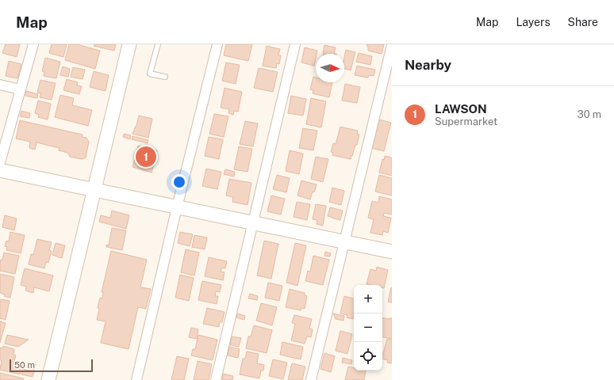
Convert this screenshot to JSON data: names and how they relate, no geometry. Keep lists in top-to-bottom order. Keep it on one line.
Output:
{"scale_bar":"50 m","north":"right","page":{"header":"Map","nav":["Map","Layers","Share"],"heading":"Nearby","list":[{"mark":"1","name":"LAWSON","note":"Supermarket","value":"30 m"}],"pins":"1","map_buttons":["+","−"],"scale":"50 m"}}
